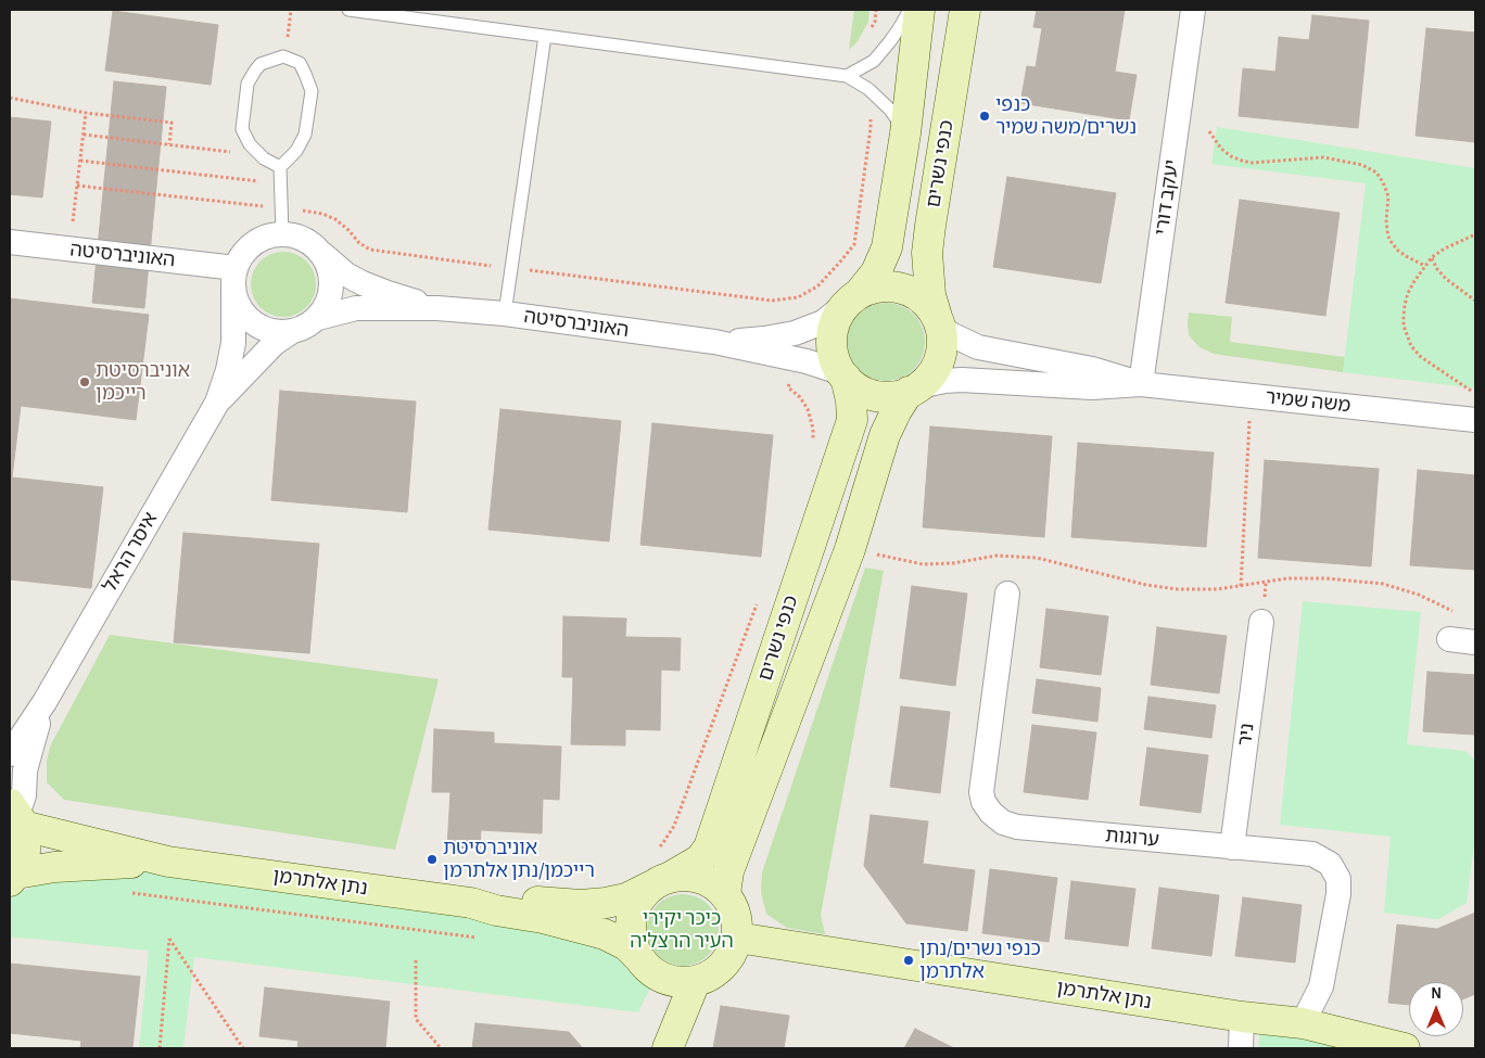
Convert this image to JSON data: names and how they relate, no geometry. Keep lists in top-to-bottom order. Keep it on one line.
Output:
{"streets":{"street":["כנפי נשרים","יעקב דורי","האוניברסיטה","משה שמיר","איסר הראל","ניר","ערוגות","נתן אלתרמן"]},"crossings":[["כנפי נשרים","האוניברסיטה"],["כנפי נשרים","משה שמיר"],["כנפי נשרים","נתן אלתרמן"],["יעקב דורי","משה שמיר"],["האוניברסיטה","משה שמיר"],["האוניברסיטה","איסר הראל"],["איסר הראל","נתן אלתרמן"],["ניר","ערוגות"],["ערוגות","נתן אלתרמן"]],"parks":["כיכר יקירי העיר הרצליה"],"places":["כנפי נשרים/משה שמיר","אוניברסיטת רייכמן","אוניברסיטת רייכמן/נתן אלתרמן","כנפי נשרים/נתן אלתרמן"],"north":"top"}
